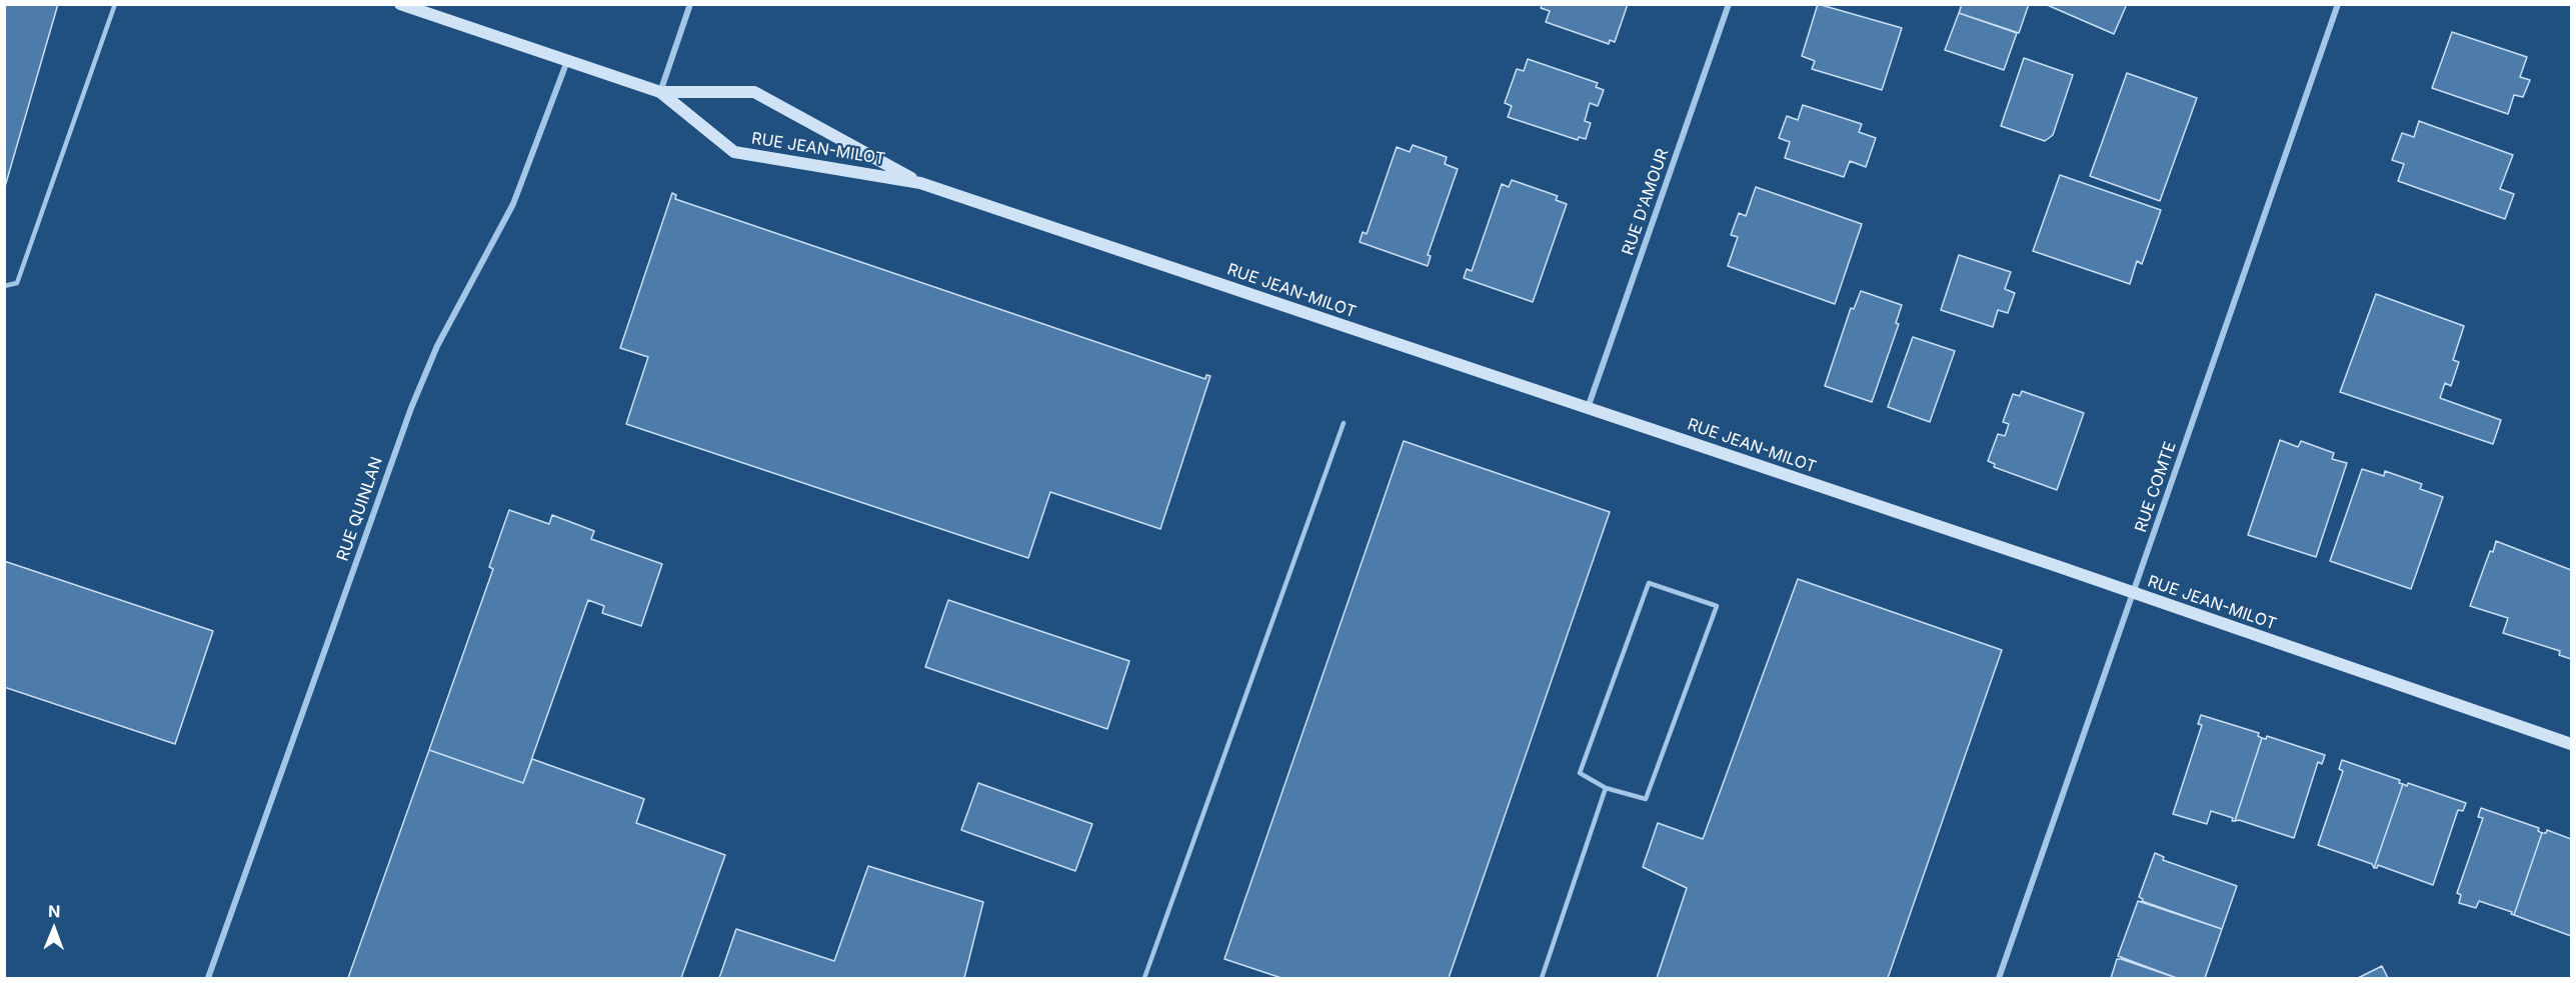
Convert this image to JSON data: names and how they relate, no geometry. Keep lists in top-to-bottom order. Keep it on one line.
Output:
{"streets":{"street":["RUE JEAN-MILOT","RUE D'AMOUR","RUE COMTE","RUE QUINLAN"]},"crossings":[["RUE JEAN-MILOT","RUE D'AMOUR"],["RUE JEAN-MILOT","RUE COMTE"],["RUE JEAN-MILOT","RUE QUINLAN"]],"north":"top"}
